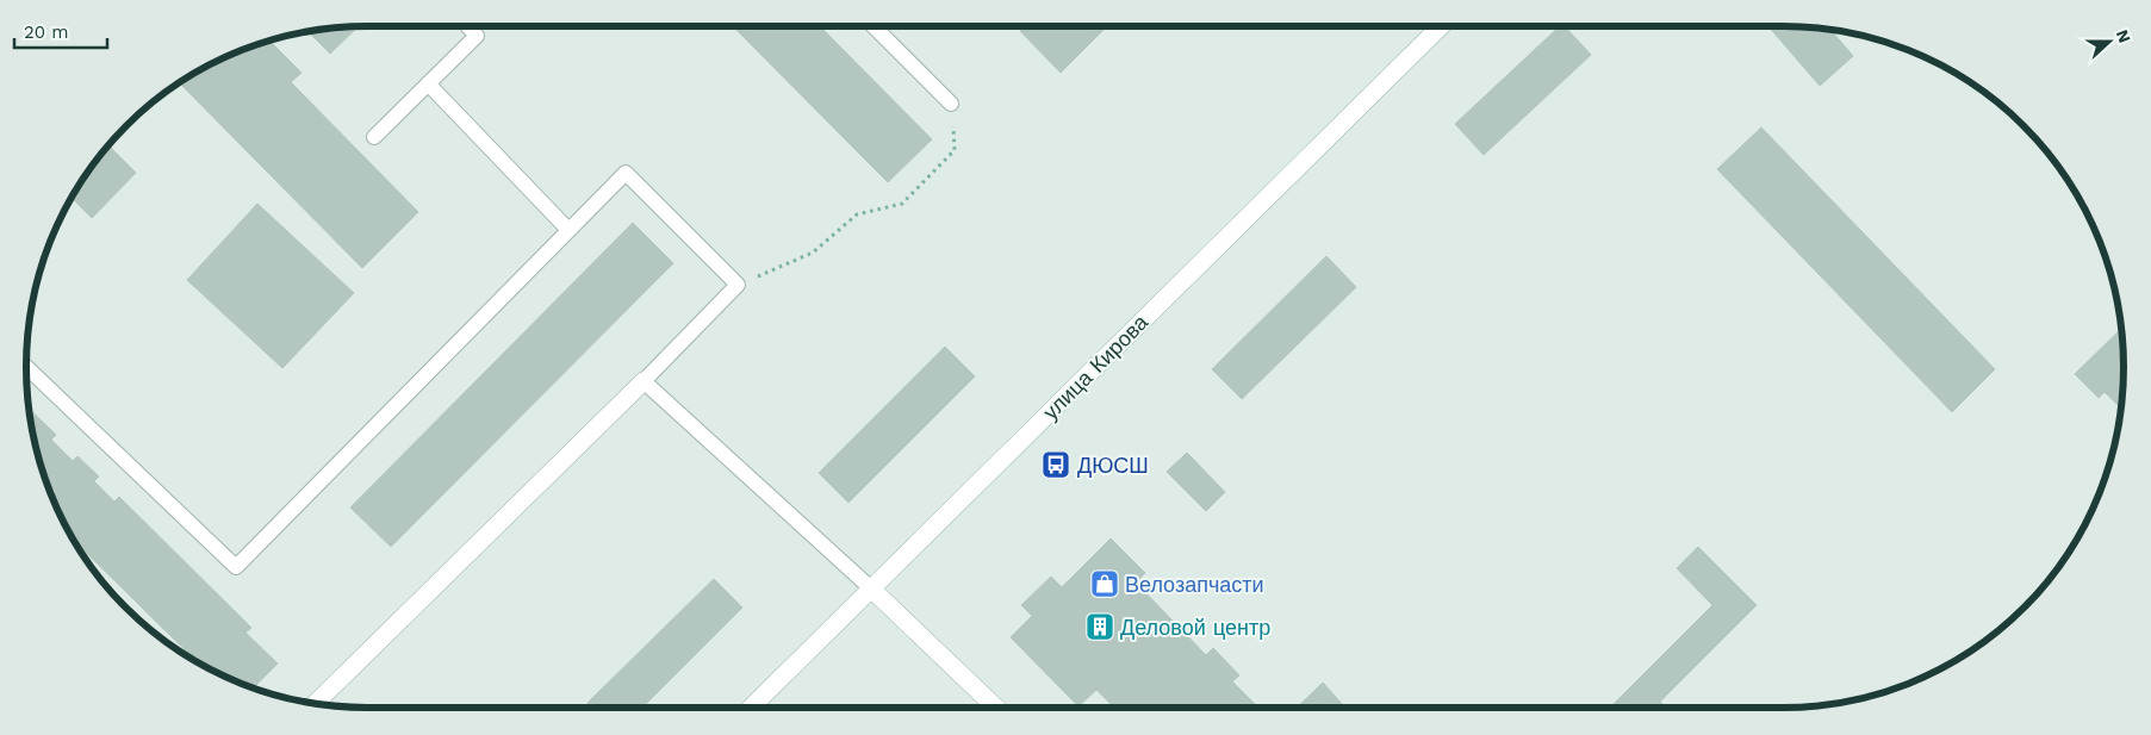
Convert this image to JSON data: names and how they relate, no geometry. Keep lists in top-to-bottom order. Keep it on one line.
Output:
{"streets":{"street":["улица Кирова"]},"places":{"bus stop":["ДЮСШ"],"shop":["Велозапчасти"],"building":["Деловой центр"]},"scale_bar":"20 m","north":"right"}
